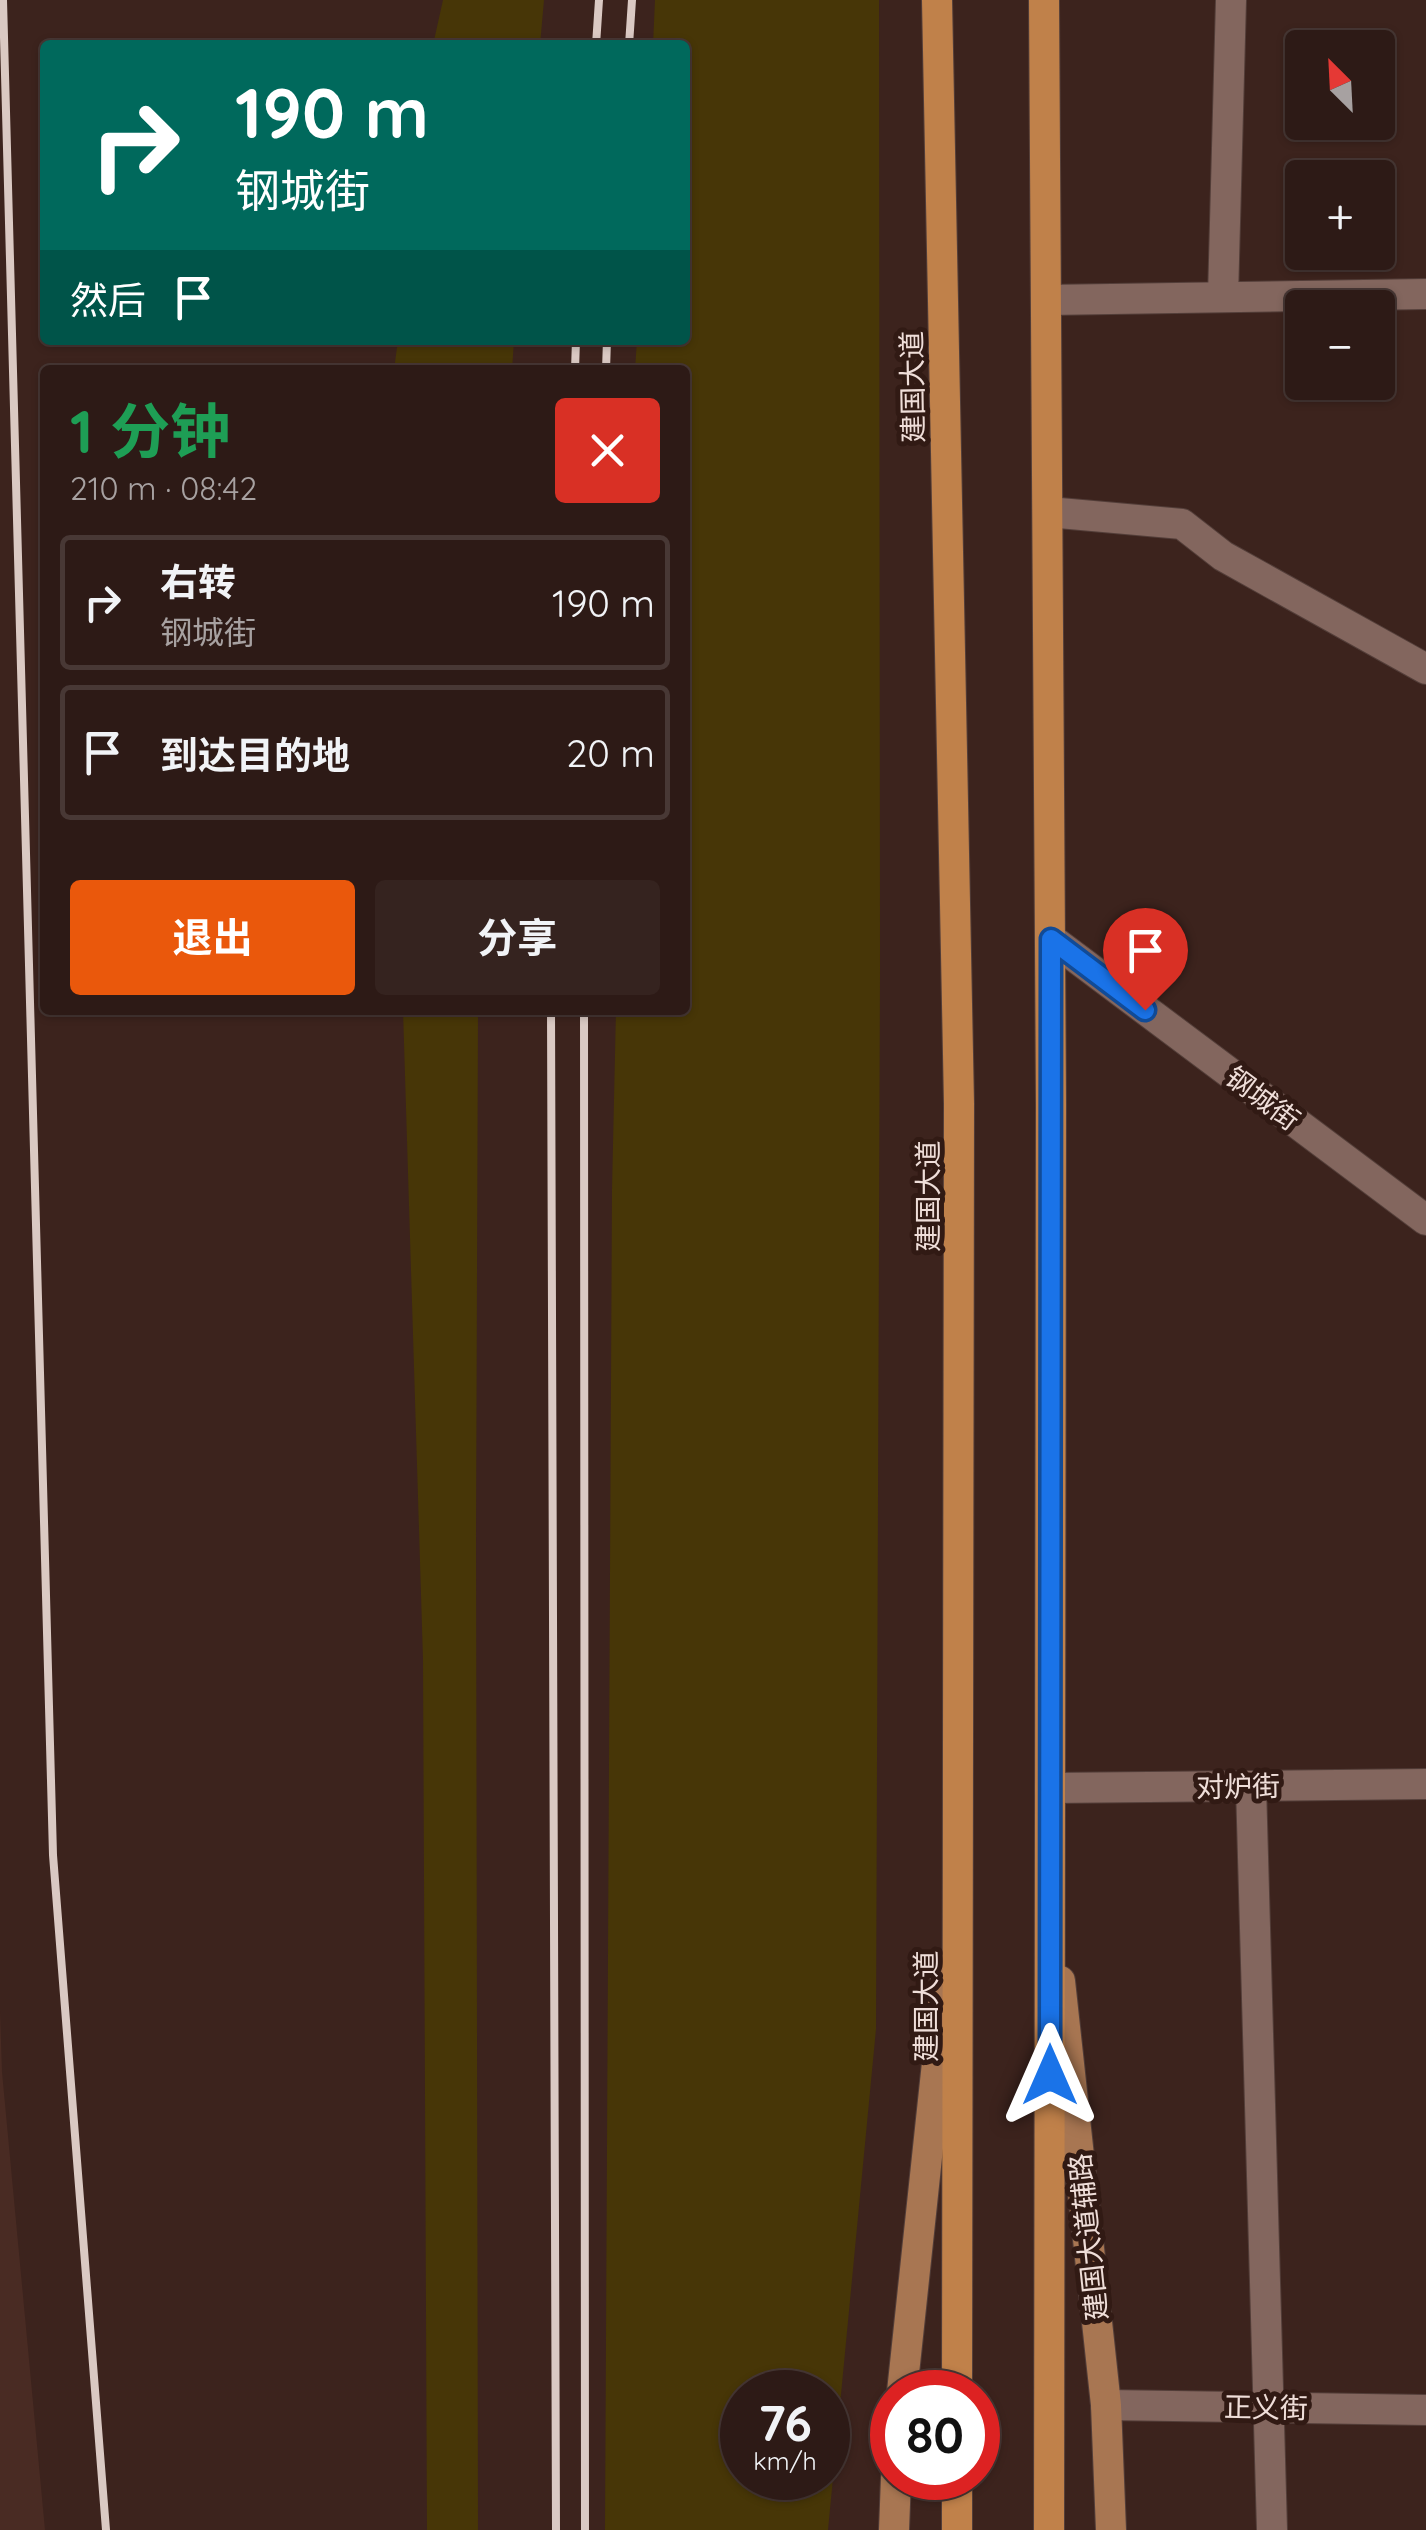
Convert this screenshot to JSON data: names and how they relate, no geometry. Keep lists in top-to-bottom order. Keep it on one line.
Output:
{"streets":{"highway":["建国大道"],"main road":["建国大道辅路"],"street":["钢城街","对炉街","正义街"]},"crossings":[["建国大道辅路","正义街"]],"north":"top left","page":{"map_buttons":["+","−"],"turn":["190 m","钢城街"],"then":"然后","heading":["1 分钟","210 m · 08:42"],"list":[{"name":"右转","note":"钢城街","value":"190 m"},{"name":"到达目的地","value":"20 m"}],"buttons":["退出","分享"],"speed":"76 km/h","limit":"80"}}
